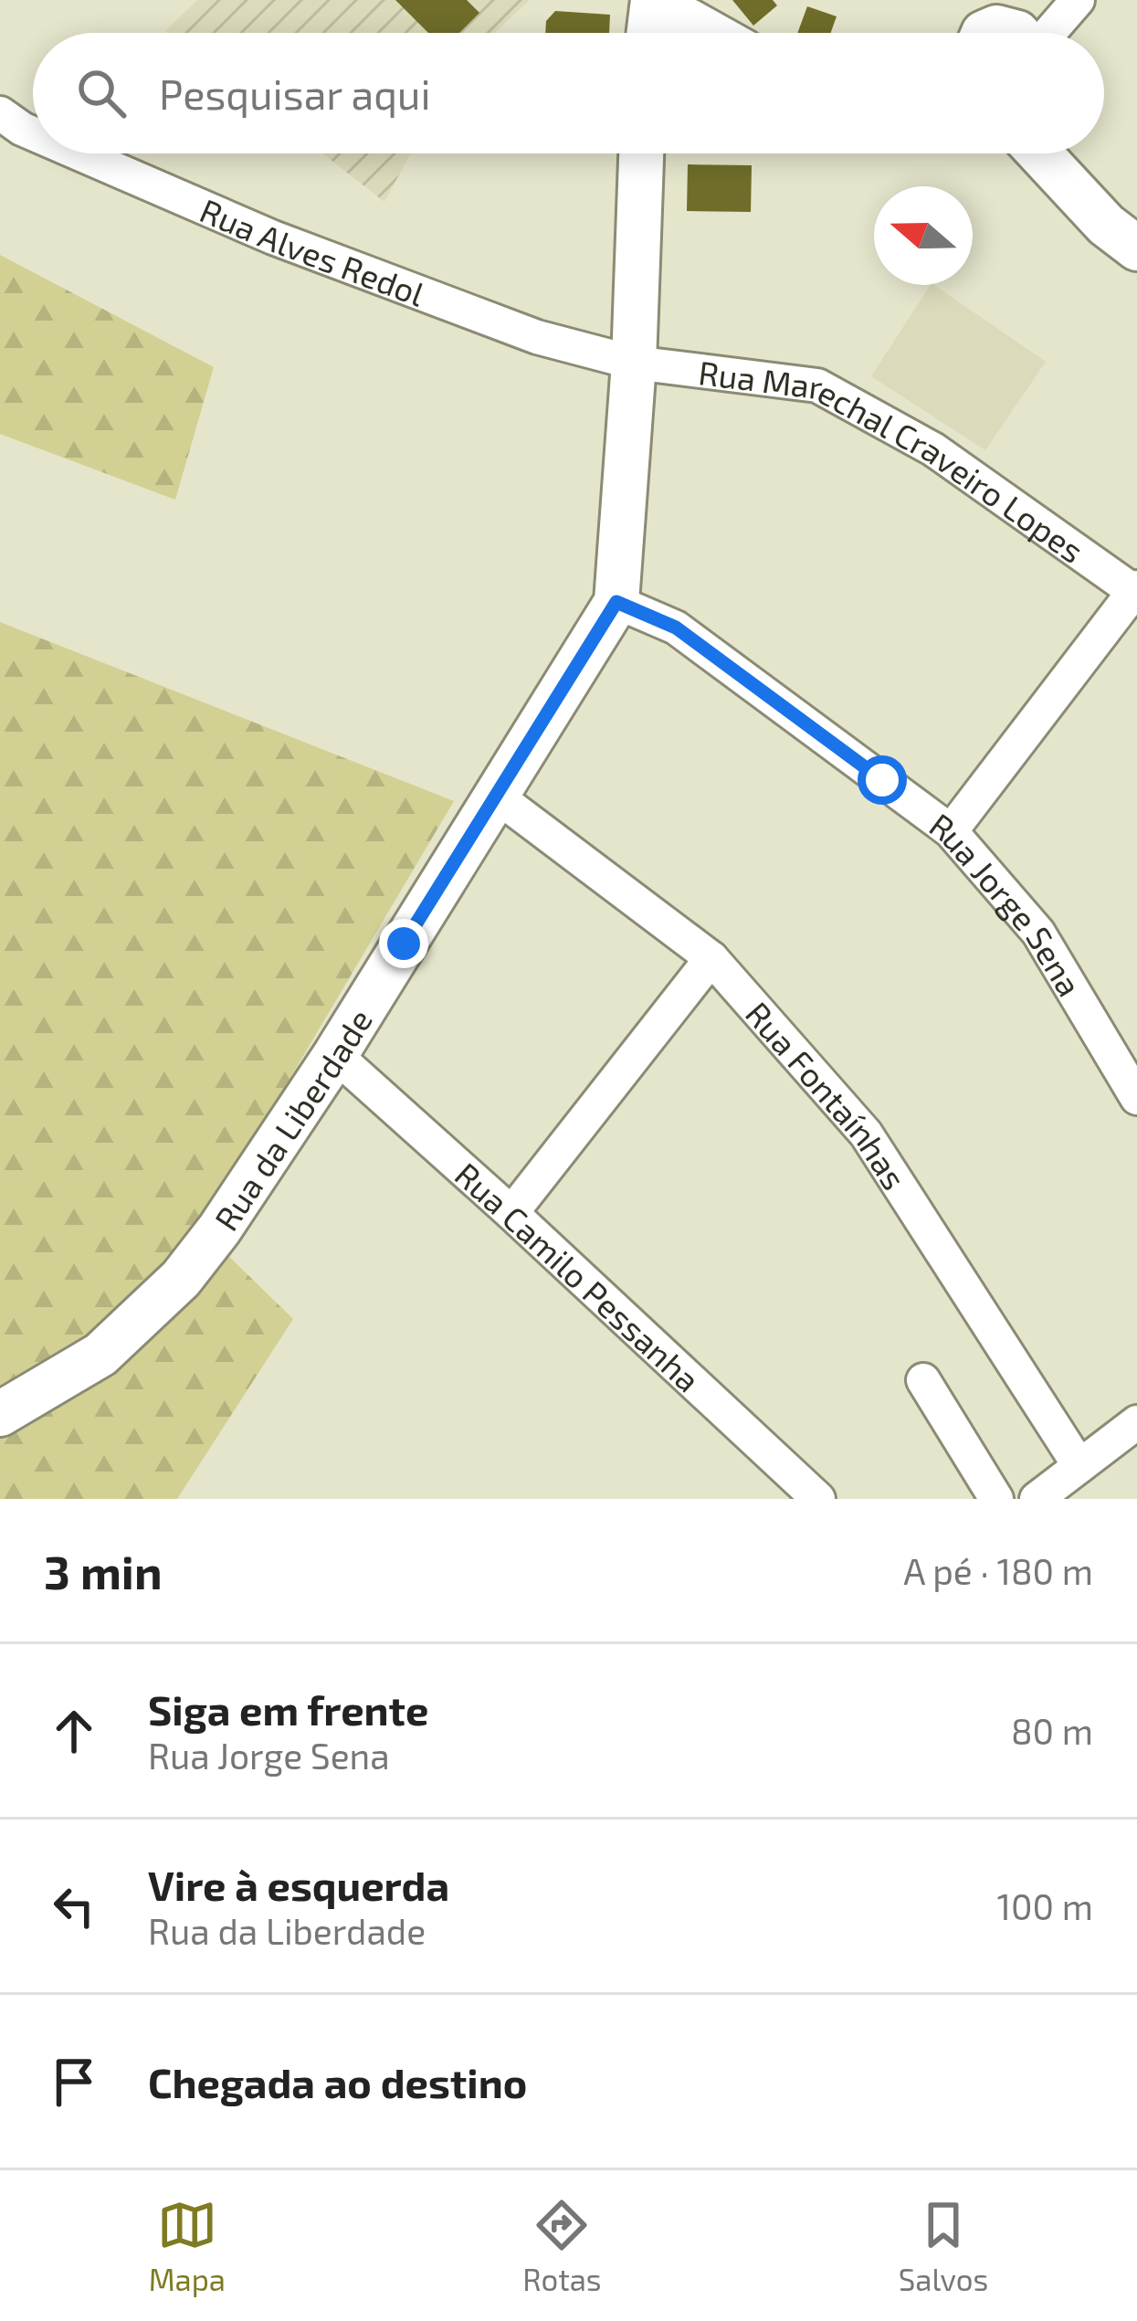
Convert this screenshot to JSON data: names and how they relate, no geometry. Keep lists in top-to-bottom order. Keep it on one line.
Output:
{"streets":{"street":["Rua Alves Redol","Rua Marechal Craveiro Lopes","Rua Jorge Sena","Rua Fontaínhas","Rua da Liberdade","Rua Camilo Pessanha"]},"crossings":[["Rua Alves Redol","Rua Marechal Craveiro Lopes"],["Rua Alves Redol","Rua da Liberdade"],["Rua Marechal Craveiro Lopes","Rua da Liberdade"],["Rua Jorge Sena","Rua da Liberdade"],["Rua Fontaínhas","Rua da Liberdade"],["Rua da Liberdade","Rua Camilo Pessanha"]],"north":"left","page":{"search":"Pesquisar aqui","heading":["3 min","A pé · 180 m"],"list":[["Siga em frente","Rua Jorge Sena","80 m"],["Vire à esquerda","Rua da Liberdade","100 m"],"Chegada ao destino"],"nav":["Mapa","Rotas","Salvos"]}}
